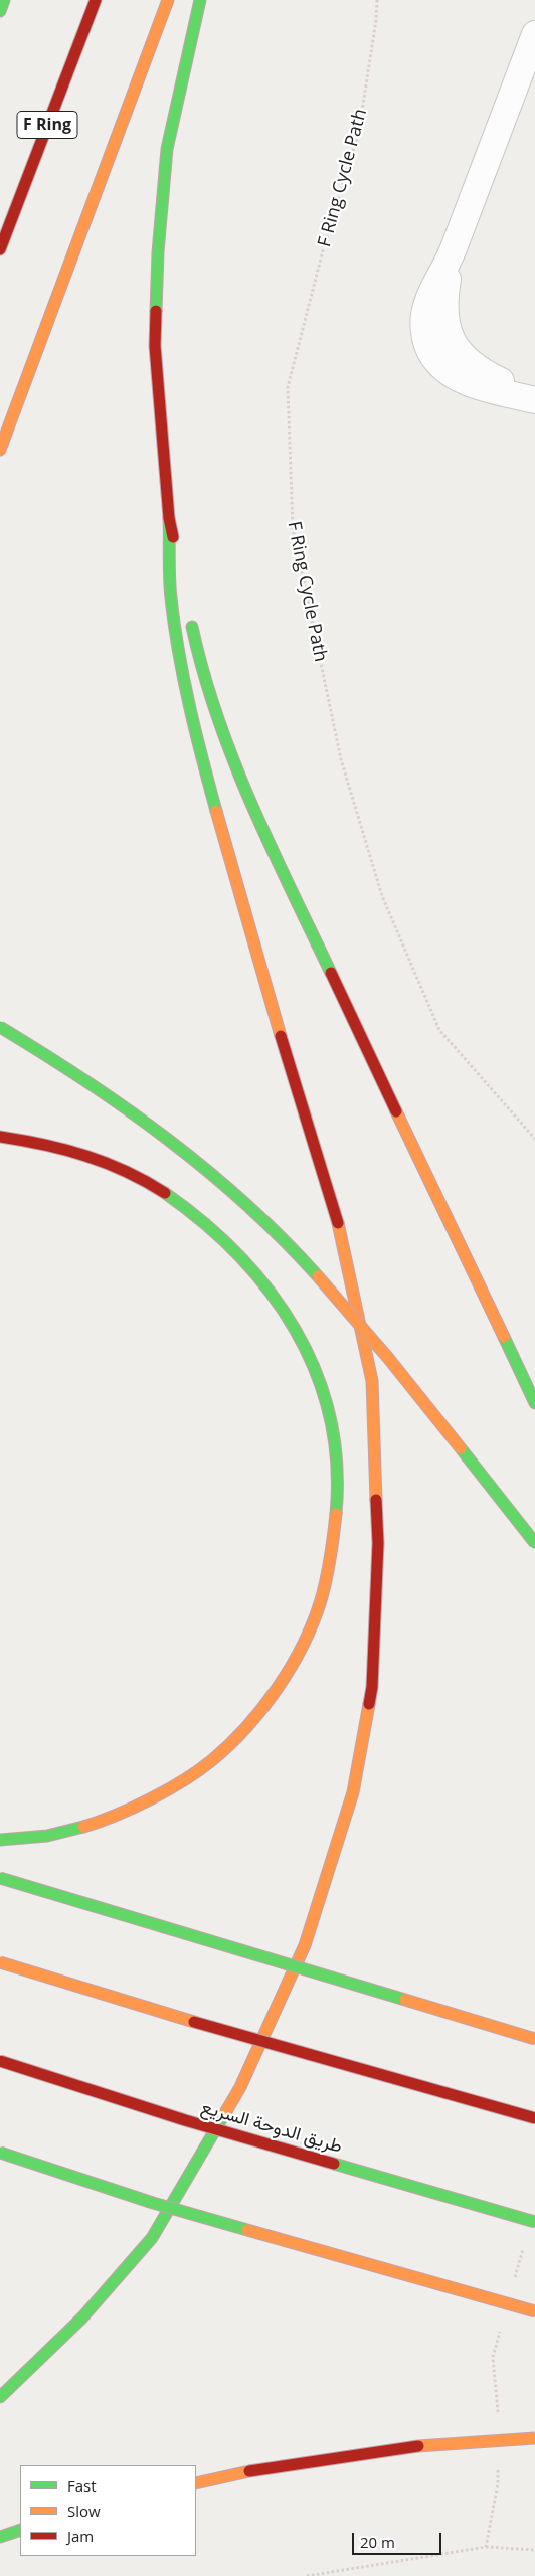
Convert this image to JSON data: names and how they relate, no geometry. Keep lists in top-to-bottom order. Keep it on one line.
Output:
{"streets":{"highway":["F Ring","طريق الدوحة السريع"],"path":["F Ring Cycle Path"]},"legend":["Fast","Slow","Jam"],"scale_bar":"20 m"}
